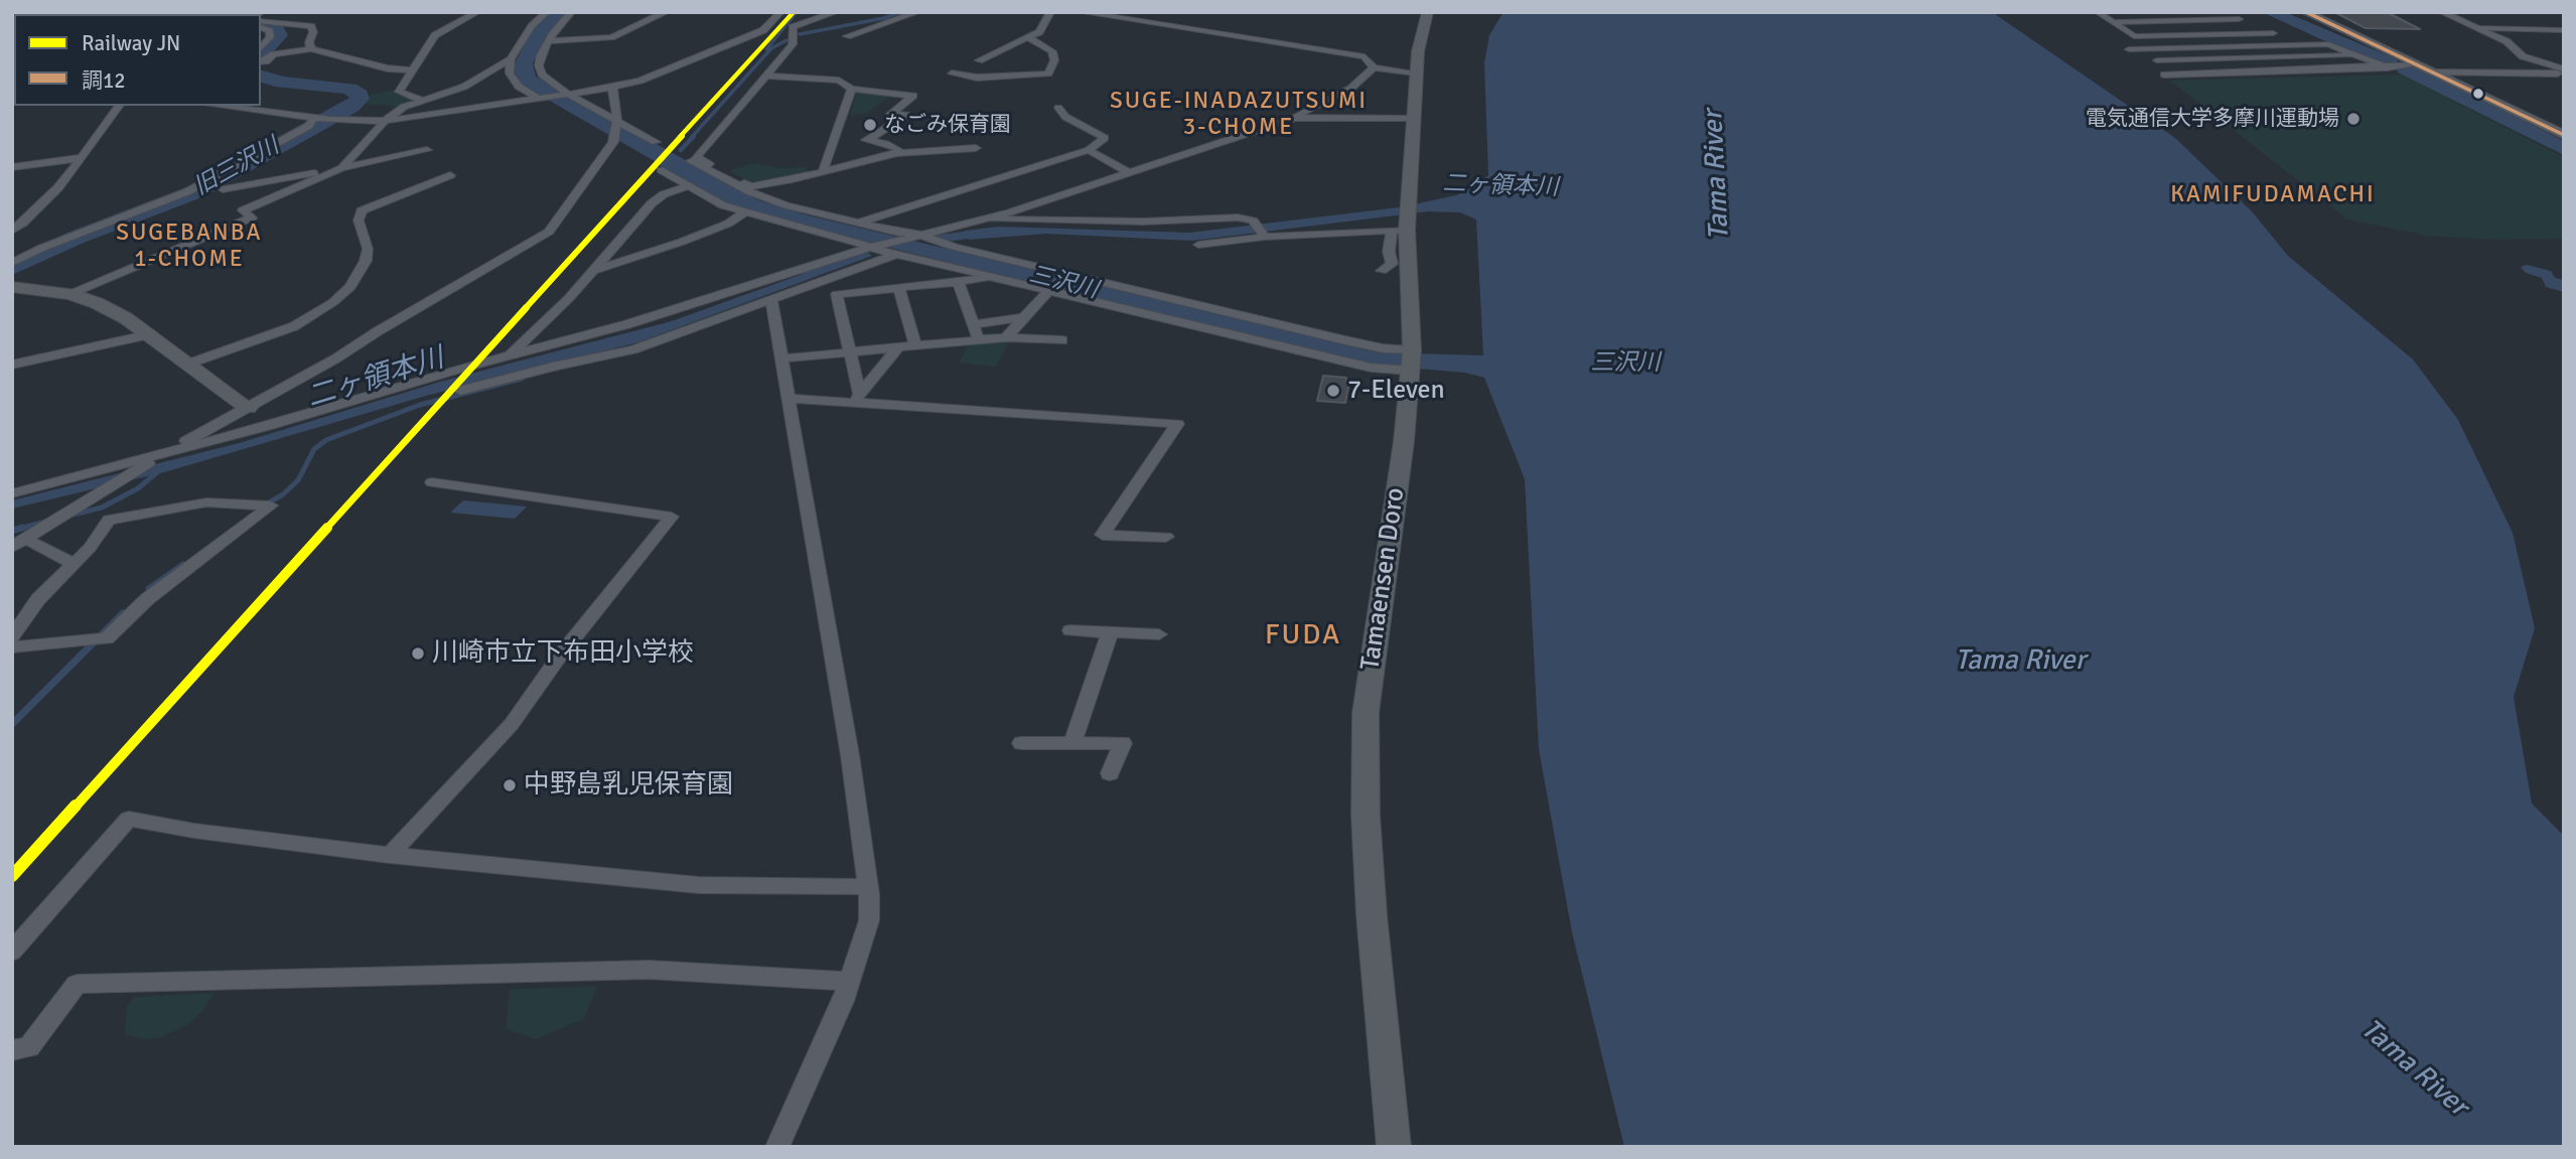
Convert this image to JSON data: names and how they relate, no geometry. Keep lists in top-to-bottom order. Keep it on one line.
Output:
{"streets":{"street":["Tamaensen Doro"]},"districts":["SUGE-INADAZUTSUMI 3-CHOME","KAMIFUDAMACHI","SUGEBANBA 1-CHOME","FUDA"],"water":["旧三沢川","Tama River","二ヶ領本川","三沢川"],"places":["電気通信大学多摩川運動場","なごみ保育園","7-Eleven","川崎市立下布田小学校","中野島乳児保育園"],"lines":["rail line JN","transit line 調12"],"legend":["Railway JN","調12"]}
